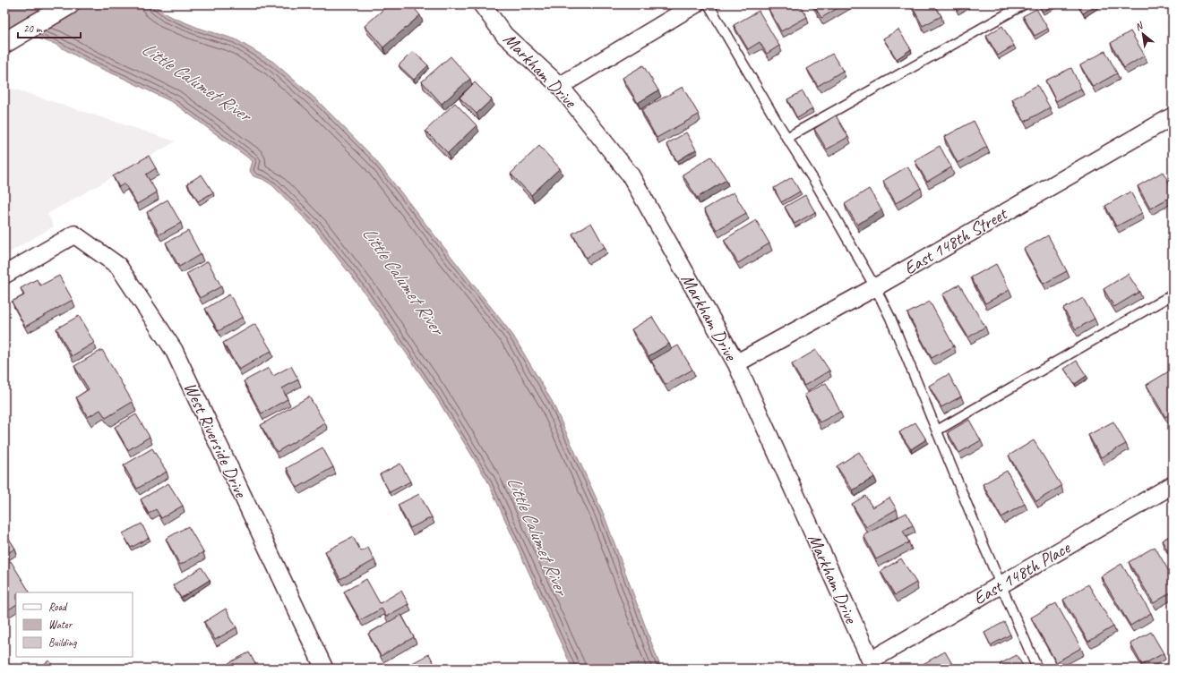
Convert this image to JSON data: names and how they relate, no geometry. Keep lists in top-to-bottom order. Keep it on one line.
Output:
{"streets":{"street":["Markham Drive","East 148th Street","West Riverside Drive","East 148th Place"]},"crossings":[["Markham Drive","East 148th Street"],["Markham Drive","East 148th Place"]],"water":["Little Calumet River"],"legend":["Road","Water","Building"],"scale_bar":"20 m","north":"top left"}
